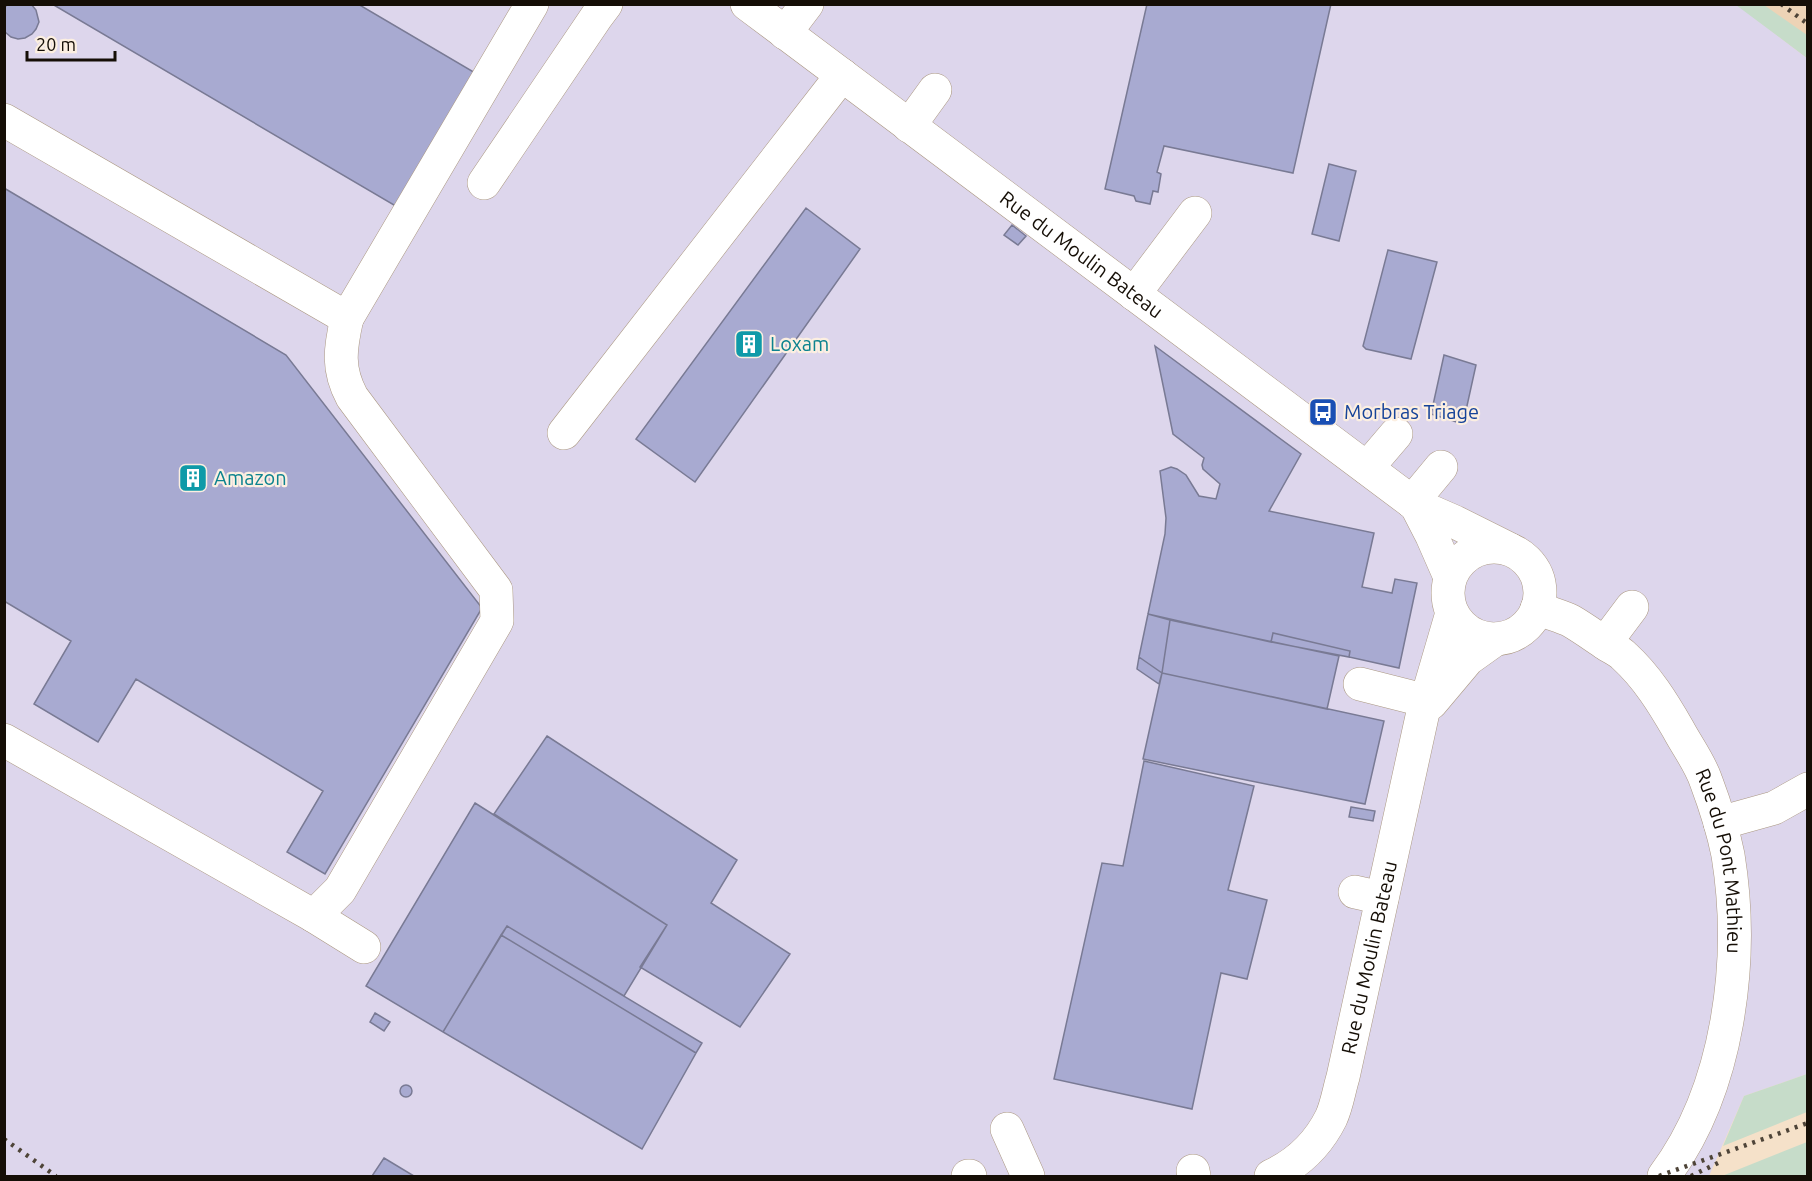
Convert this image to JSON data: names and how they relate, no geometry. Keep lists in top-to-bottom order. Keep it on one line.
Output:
{"streets":{"street":["Rue du Moulin Bateau","Rue du Pont Mathieu"]},"crossings":[["Rue du Moulin Bateau","Rue du Pont Mathieu"]],"places":{"building":["Loxam","Amazon"],"bus stop":["Morbras Triage"]},"scale_bar":"20 m"}
